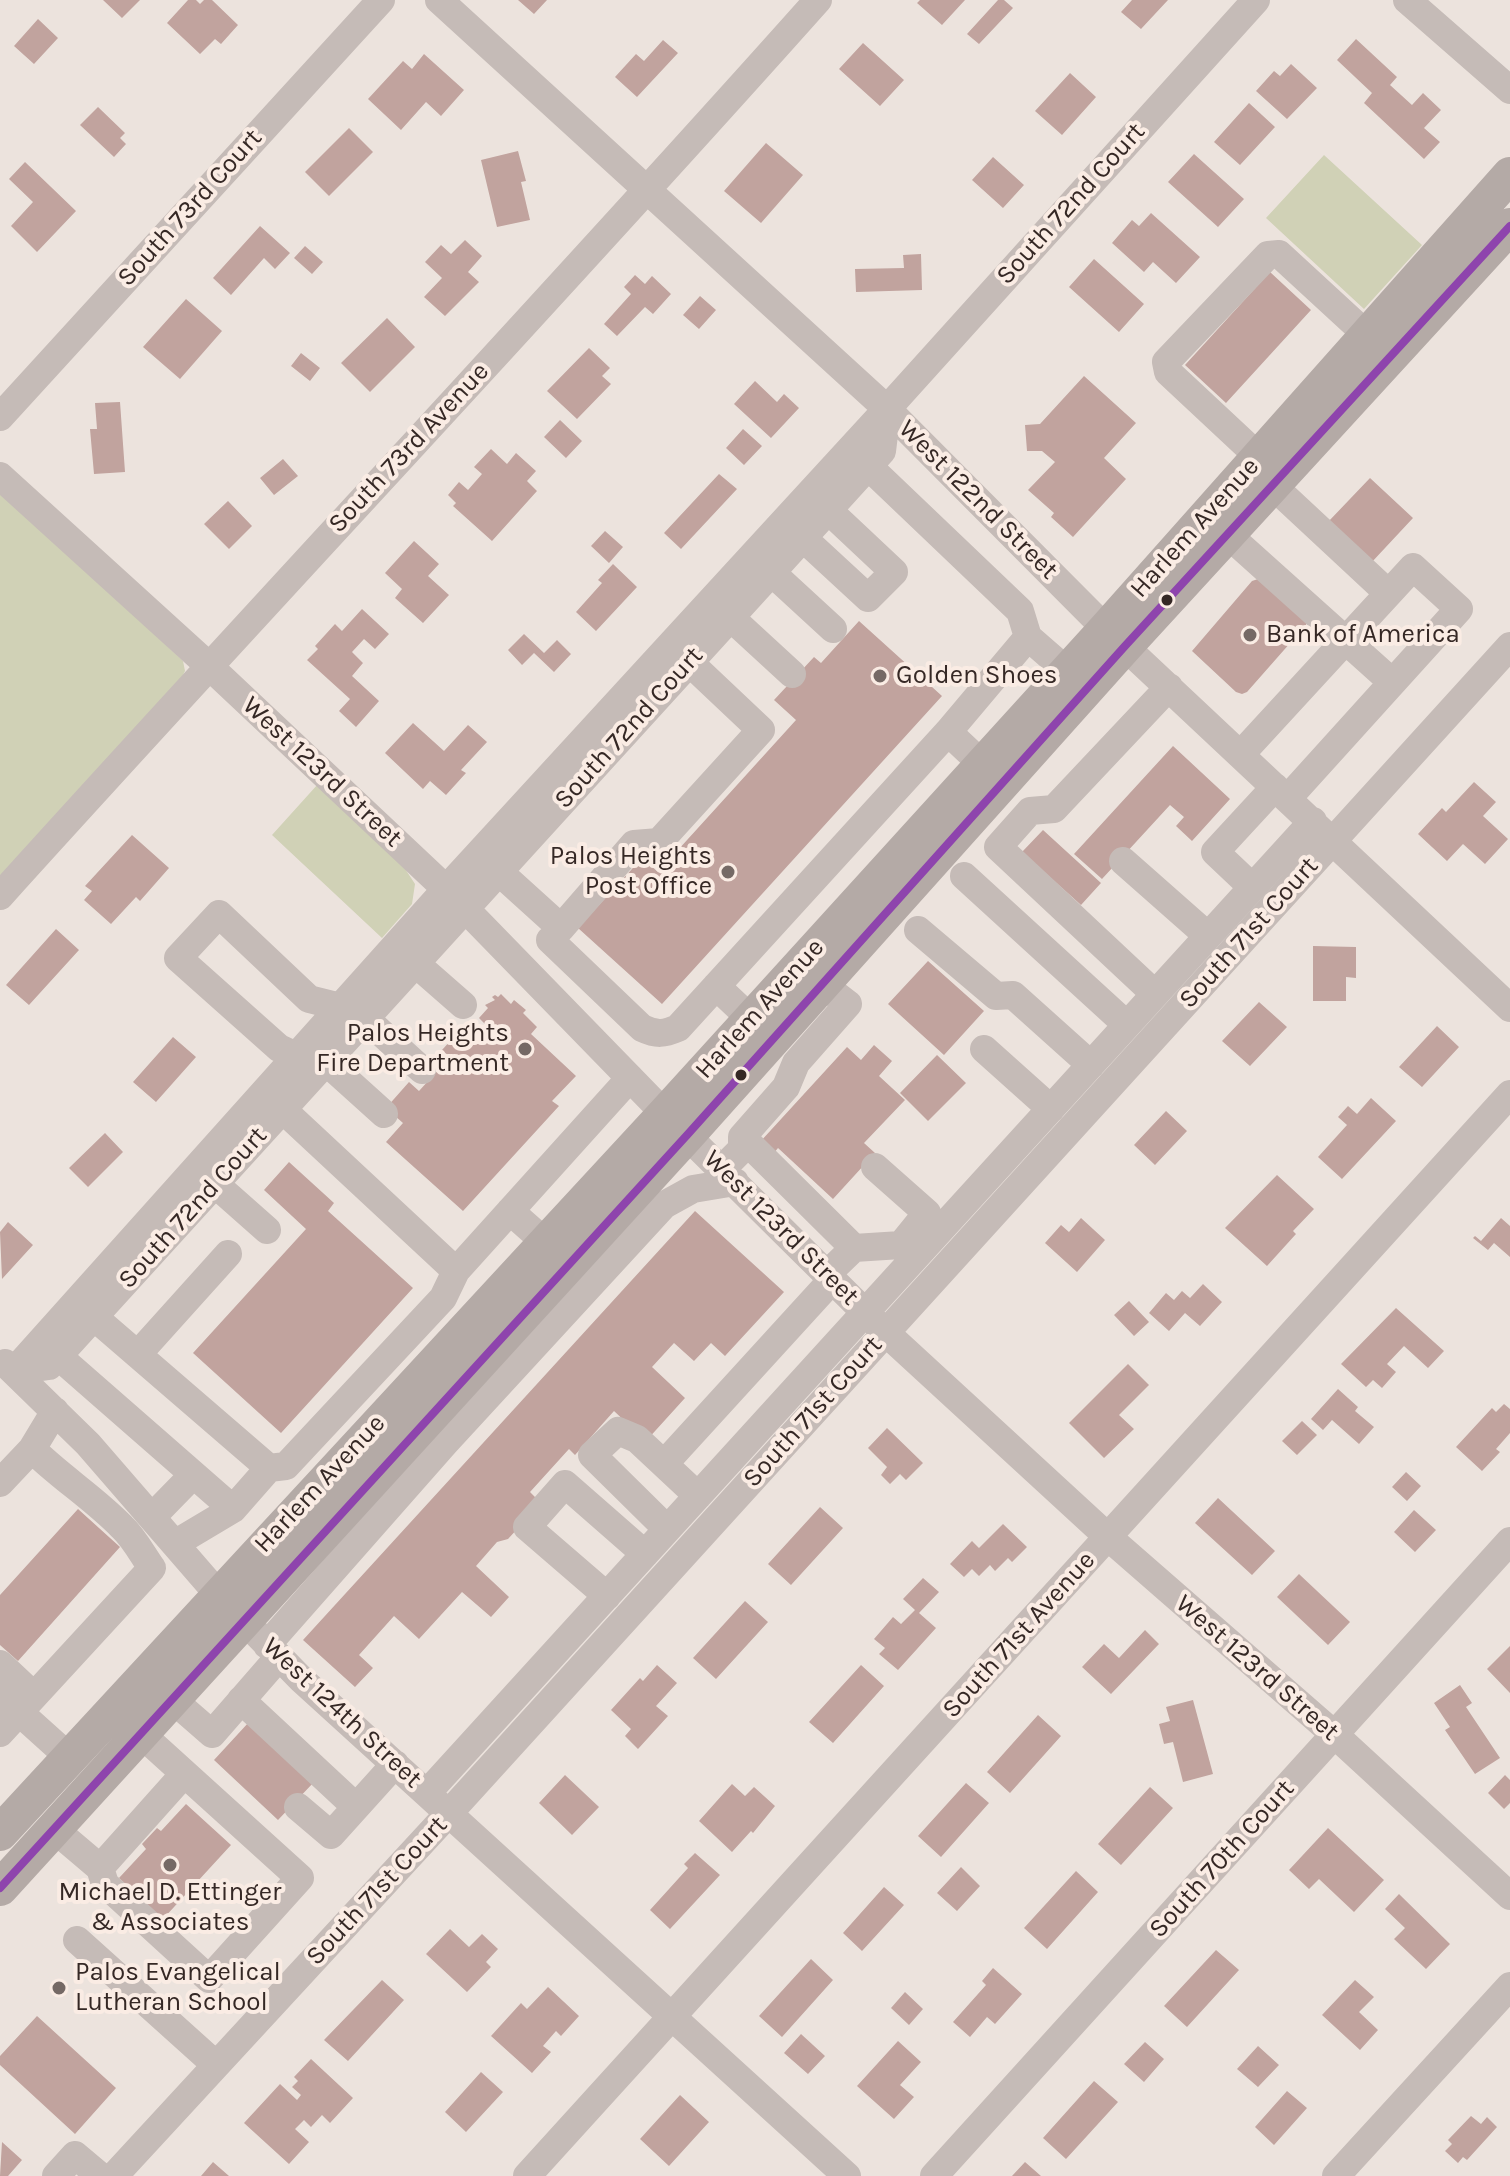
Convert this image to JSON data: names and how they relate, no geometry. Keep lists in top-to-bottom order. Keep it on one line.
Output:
{"streets":{"main road":["Harlem Avenue"],"street":["South 72nd Court","South 73rd Court","South 73rd Avenue","West 122nd Street","West 123rd Street","South 71st Court","South 71st Avenue","West 124th Street","South 70th Court"]},"crossings":[["South 72nd Court","West 122nd Street"],["South 72nd Court","West 123rd Street"],["South 72nd Court","West 124th Street"],["South 73rd Avenue","West 122nd Street"],["South 73rd Avenue","West 123rd Street"],["West 122nd Street","Harlem Avenue"],["West 122nd Street","South 71st Court"],["Harlem Avenue","West 123rd Street"],["Harlem Avenue","West 124th Street"],["West 123rd Street","South 71st Court"],["West 123rd Street","South 71st Avenue"],["West 123rd Street","South 70th Court"],["South 71st Court","West 124th Street"],["South 71st Avenue","West 124th Street"]],"places":["Bank of America","Golden Shoes","Palos Heights Post Office","Palos Heights Fire Department","Michael D. Ettinger & Associates","Palos Evangelical Lutheran School"]}
